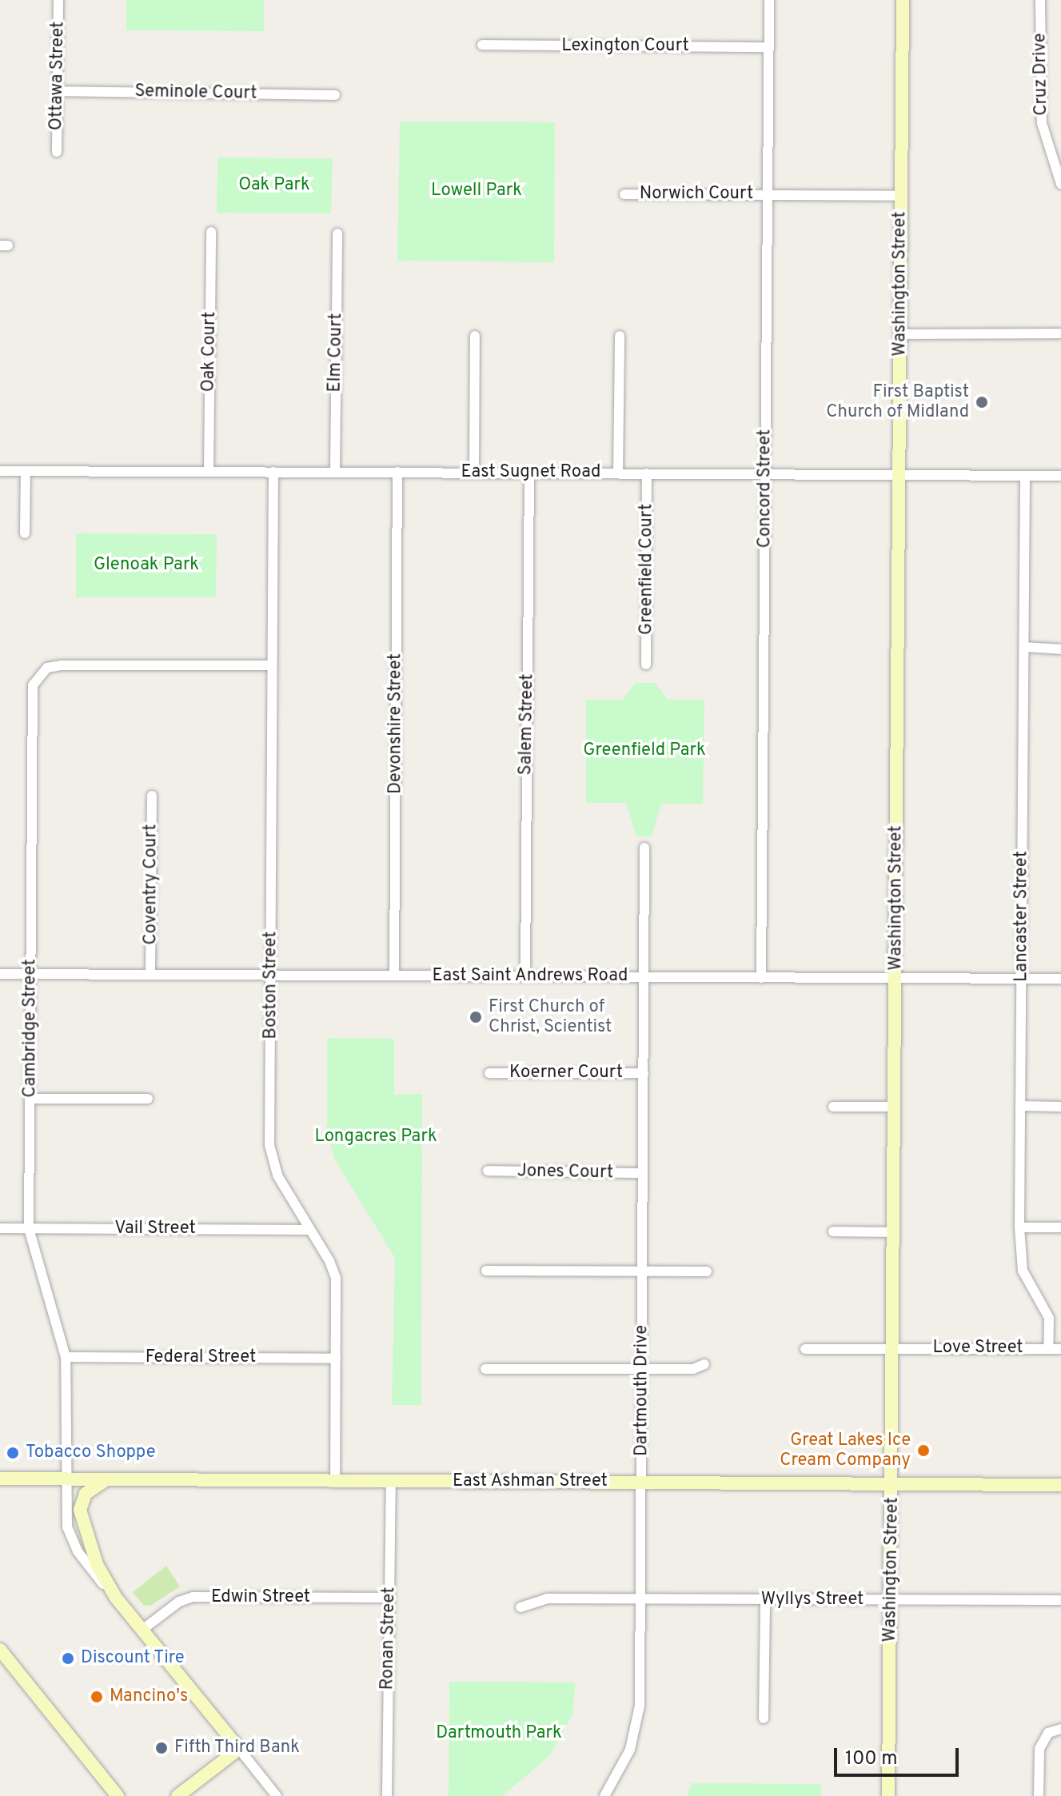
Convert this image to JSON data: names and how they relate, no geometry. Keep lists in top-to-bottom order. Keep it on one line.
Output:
{"streets":{"street":["Lexington Court","Cruz Drive","Ottawa Street","Seminole Court","Norwich Court","Washington Street","Oak Court","Elm Court","East Sugnet Road","Concord Street","Greenfield Court","Devonshire Street","Salem Street","Coventry Court","Lancaster Street","East Saint Andrews Road","Boston Street","Cambridge Street","Koerner Court","Jones Court","Vail Street","Love Street","Federal Street","Dartmouth Drive","East Ashman Street","Edwin Street","Wyllys Street","Ronan Street"]},"crossings":[["Lexington Court","Concord Street"],["Ottawa Street","Seminole Court"],["Norwich Court","Washington Street"],["Norwich Court","Concord Street"],["Washington Street","East Sugnet Road"],["Washington Street","East Saint Andrews Road"],["Washington Street","Love Street"],["Washington Street","East Ashman Street"],["Washington Street","Wyllys Street"],["Oak Court","East Sugnet Road"],["Elm Court","East Sugnet Road"],["East Sugnet Road","Concord Street"],["East Sugnet Road","Greenfield Court"],["East Sugnet Road","Devonshire Street"],["East Sugnet Road","Salem Street"],["East Sugnet Road","Lancaster Street"],["East Sugnet Road","Boston Street"],["Concord Street","East Saint Andrews Road"],["Devonshire Street","East Saint Andrews Road"],["Salem Street","East Saint Andrews Road"],["Coventry Court","East Saint Andrews Road"],["Lancaster Street","East Saint Andrews Road"],["Lancaster Street","Love Street"],["East Saint Andrews Road","Boston Street"],["East Saint Andrews Road","Cambridge Street"],["East Saint Andrews Road","Dartmouth Drive"],["Boston Street","Cambridge Street"],["Boston Street","Vail Street"],["Boston Street","Federal Street"],["Boston Street","East Ashman Street"],["Cambridge Street","Vail Street"],["Cambridge Street","Federal Street"],["Cambridge Street","East Ashman Street"],["Cambridge Street","Edwin Street"],["Koerner Court","Dartmouth Drive"],["Jones Court","Dartmouth Drive"],["Dartmouth Drive","East Ashman Street"],["Dartmouth Drive","Wyllys Street"],["East Ashman Street","Ronan Street"],["Edwin Street","Ronan Street"]],"parks":["Oak Park","Lowell Park","Glenoak Park","Greenfield Park","Longacres Park","Dartmouth Park"],"places":["First Baptist Church of Midland","First Church of Christ, Scientist","Great Lakes Ice Cream Company","Tobacco Shoppe","Discount Tire","Mancino's","Fifth Third Bank"],"scale_bar":"100 m"}
